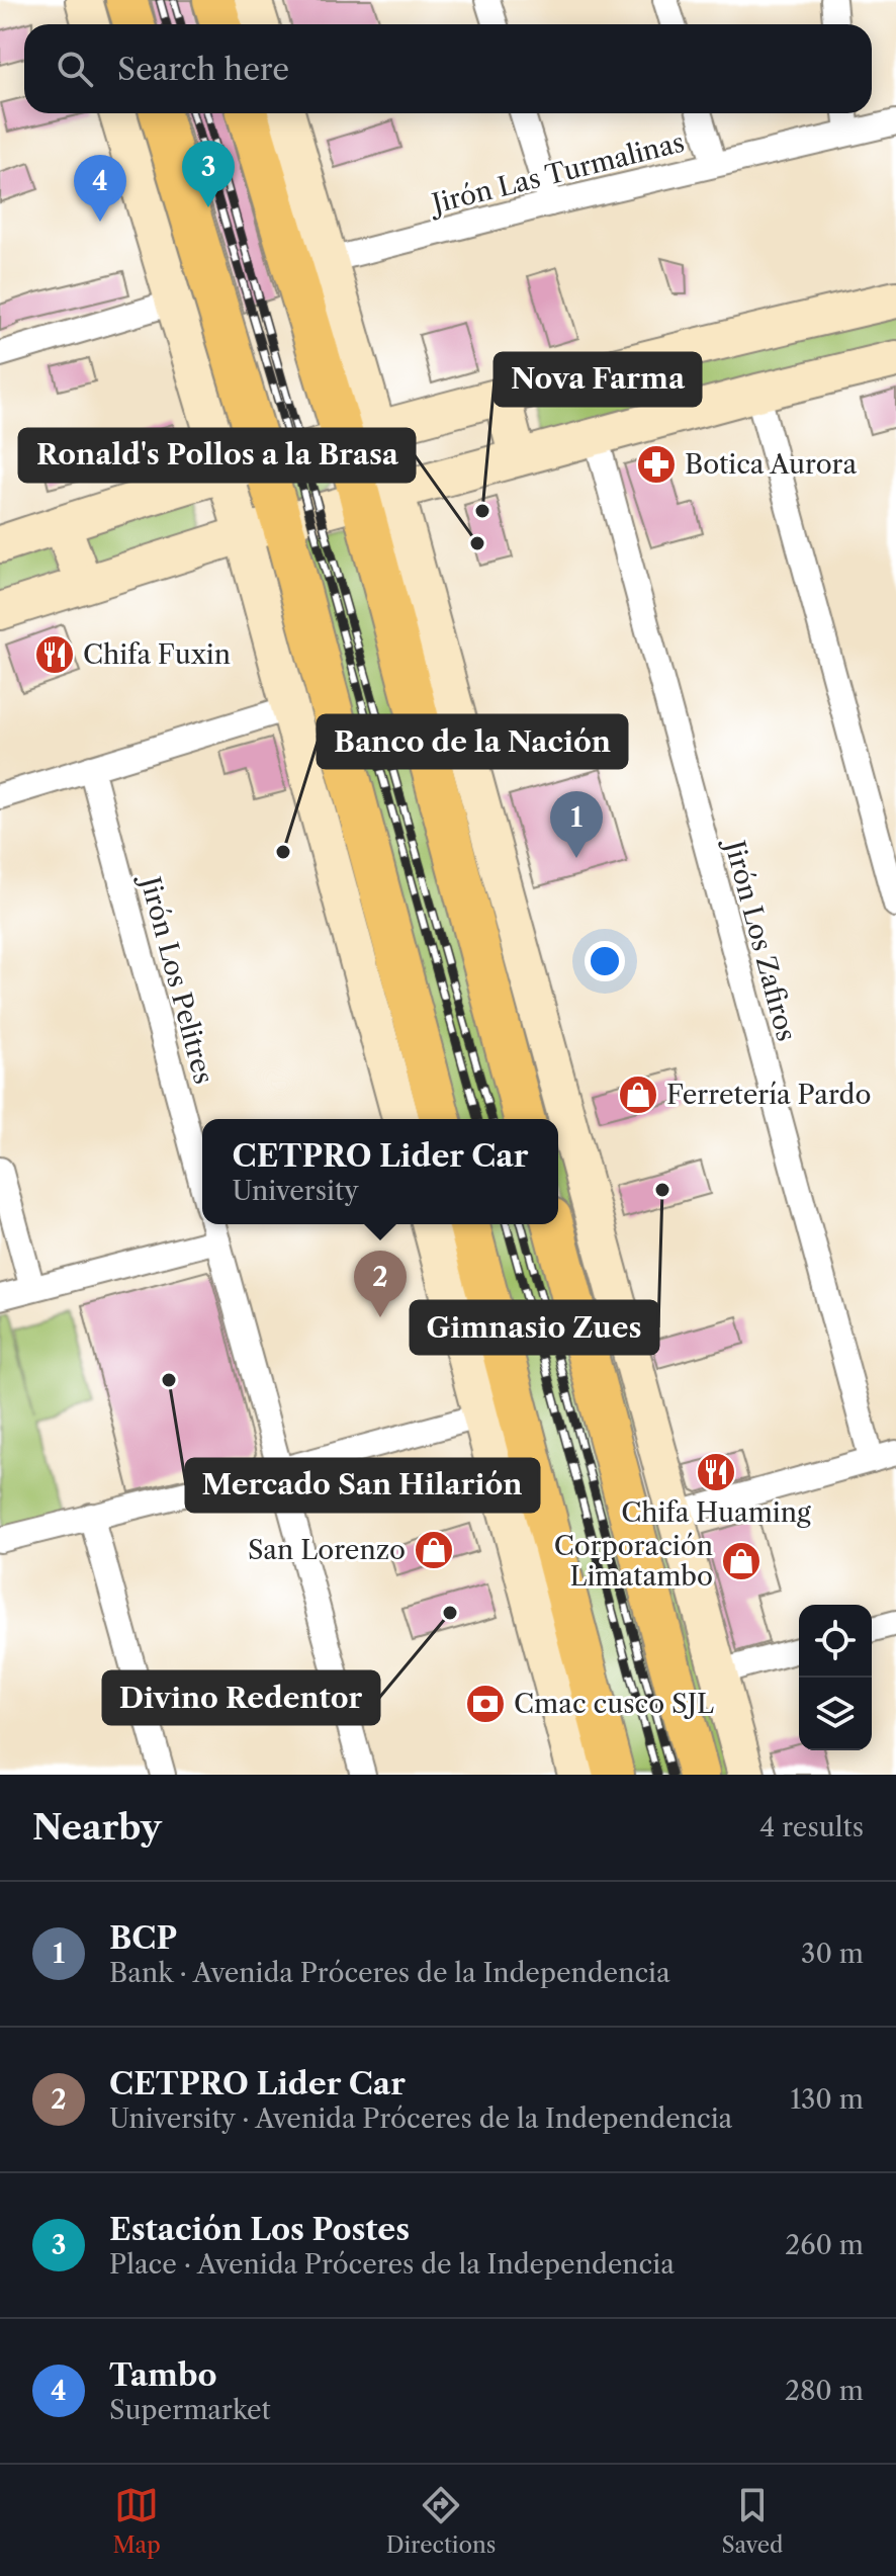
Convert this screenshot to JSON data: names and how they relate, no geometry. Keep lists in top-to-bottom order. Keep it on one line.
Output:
{"streets":{"street":["Jirón Las Turmalinas","Jirón Los Zafiros","Jirón Los Pelitres"]},"places":{"pharmacy":["Botica Aurora"],"other":["Nova Farma","Ronald's Pollos a la Brasa","Banco de la Nación","Gimnasio Zues","Mercado San Hilarión","Divino Redentor"],"restaurant":["Chifa Fuxin","Chifa Huaming"],"shop":["Ferretería Pardo","San Lorenzo","Corporación Limatambo"],"bank":["Cmac cusco SJL"]},"page":{"search":"Search here","pins":["3","4","1","2"],"popup":["CETPRO Lider Car","University"],"heading":["Nearby","4 results"],"list":[{"mark":"1","name":"BCP","note":"Bank · Avenida Próceres de la Independencia","value":"30 m"},{"mark":"2","name":"CETPRO Lider Car","note":"University · Avenida Próceres de la Independencia","value":"130 m"},{"mark":"3","name":"Estación Los Postes","note":"Place · Avenida Próceres de la Independencia","value":"260 m"},{"mark":"4","name":"Tambo","note":"Supermarket","value":"280 m"}],"nav":["Map","Directions","Saved"]}}
